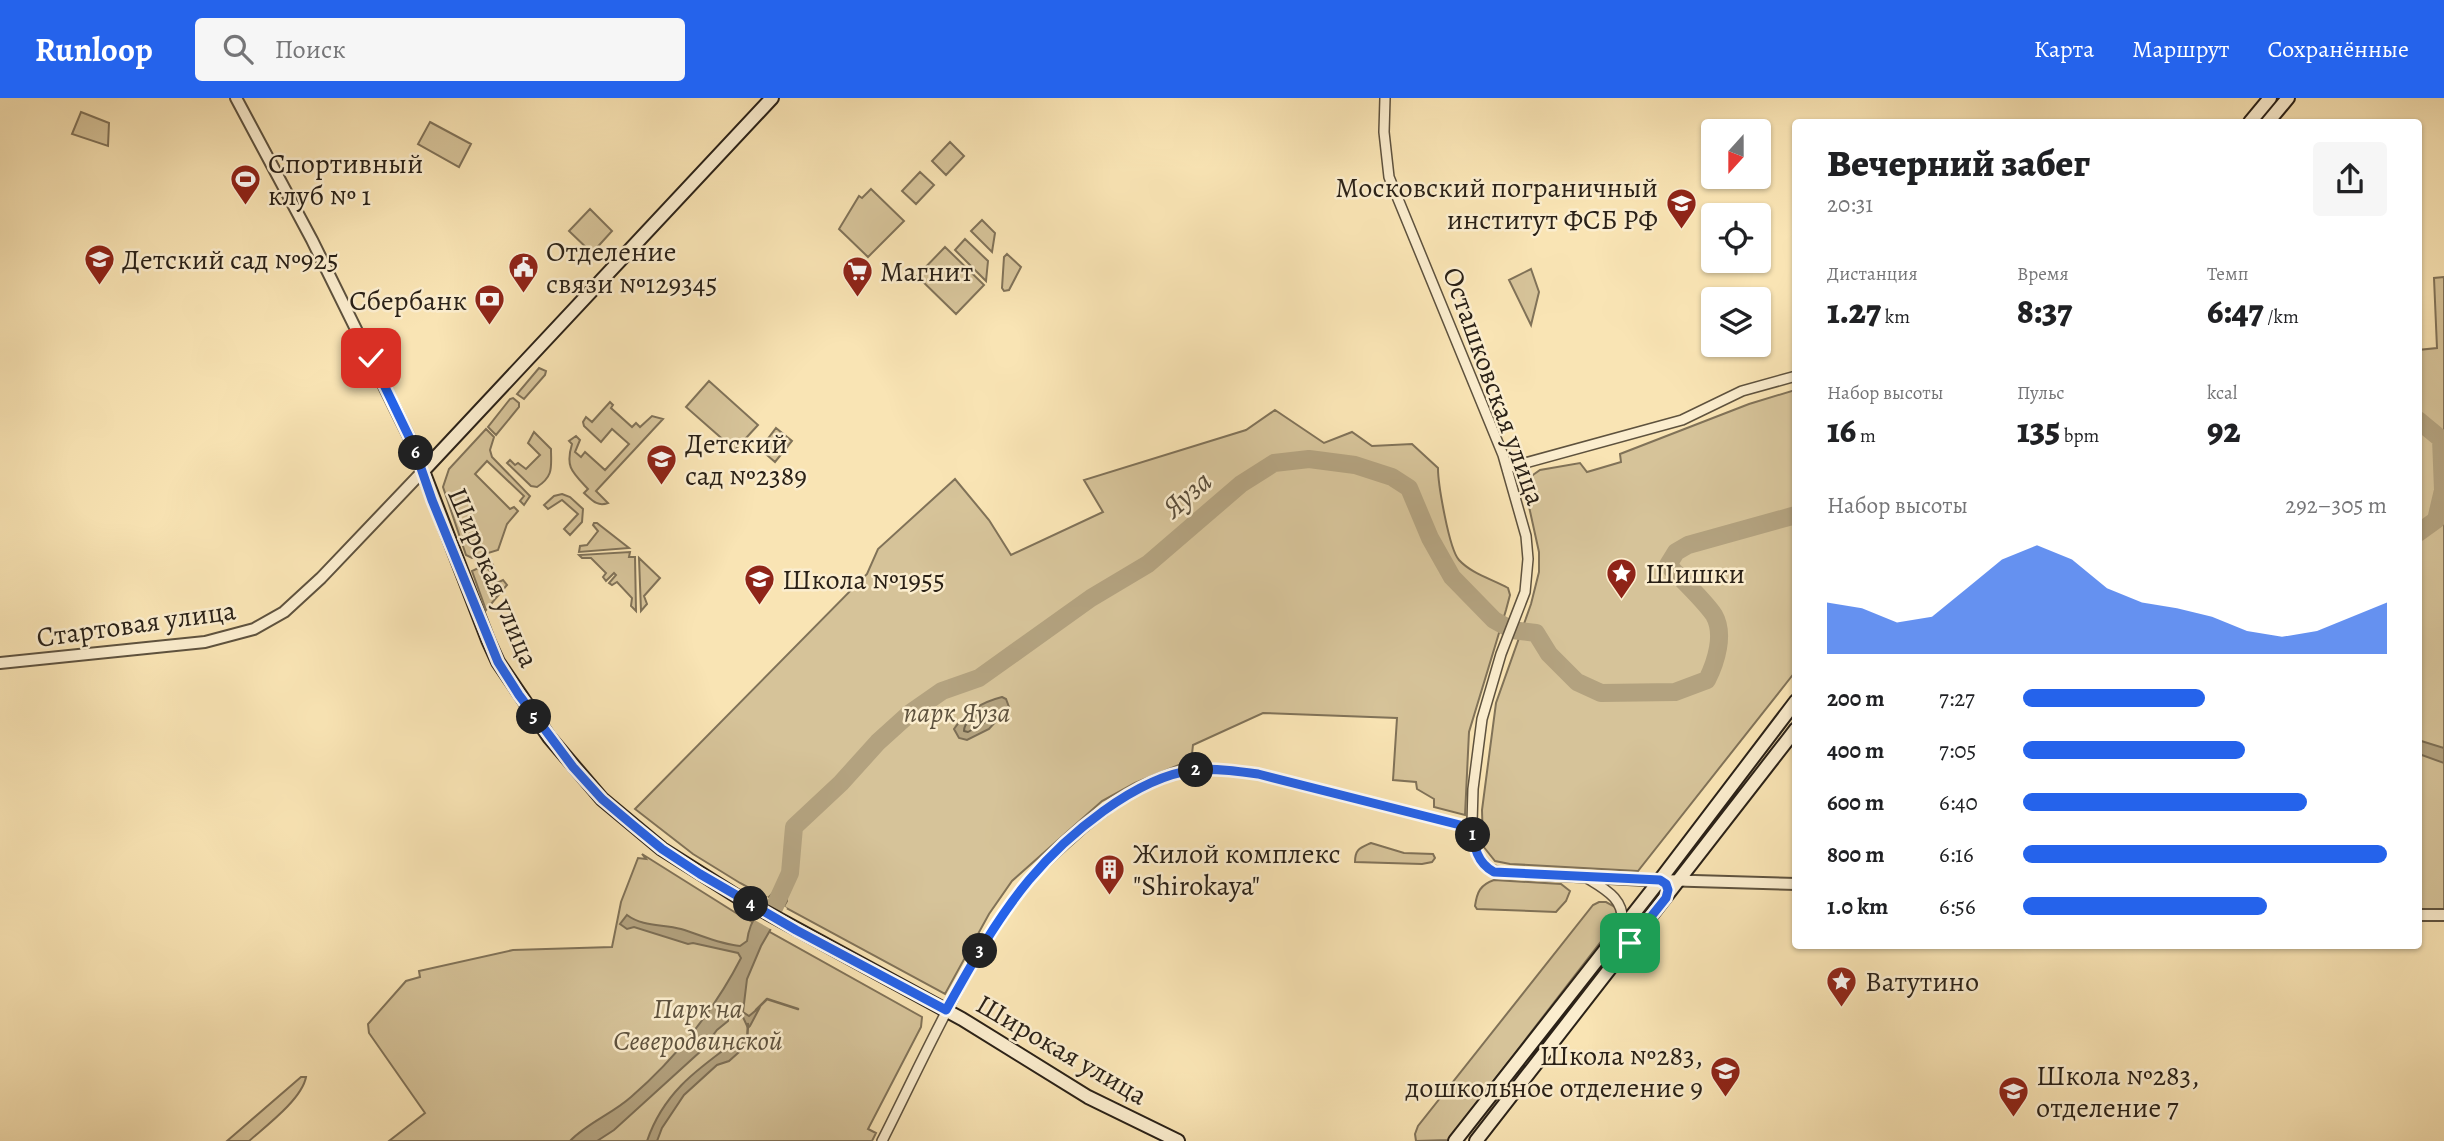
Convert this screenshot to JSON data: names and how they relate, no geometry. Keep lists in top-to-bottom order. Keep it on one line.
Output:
{"streets":{"main road":["Широкая улица"],"street":["Осташковская улица","Стартовая улица"]},"crossings":[["Широкая улица","Стартовая улица"]],"water":["Яуза"],"parks":["парк Яуза","Парк на Северодвинской"],"places":{"sports":["Спортивный клуб № 1"],"school or university":["Московский пограничный институт ФСБ РФ","Детский сад №925","Детский сад №2389","Школа №1955","Школа №283, дошкольное отделение 9","Школа №283, отделение 7"],"public building":["Отделение связи №129345"],"supermarket":["Магнит"],"bank":["Сбербанк"],"place":["Шишки","Ватутино"],"building":["Жилой комплекс \"Shirokaya\""]},"north":"bottom","page":{"header":"Runloop","search":"Поиск","nav":["Карта","Маршрут","Сохранённые"],"heading":["Вечерний забег","20:31"],"stats":[["Дистанция","1.27 km"],["Время","8:37"],["Темп","6:47 /km"],["Набор высоты","16 m"],["Пульс","135 bpm"],["kcal","92"]],"pins":["6","5","2","1","4","3"],"chart":["Набор высоты","292–305 m"],"list":[{"name":"200 m","note":"7:27"},{"name":"400 m","note":"7:05"},{"name":"600 m","note":"6:40"},{"name":"800 m","note":"6:16"},{"name":"1.0 km","note":"6:56"}]}}
